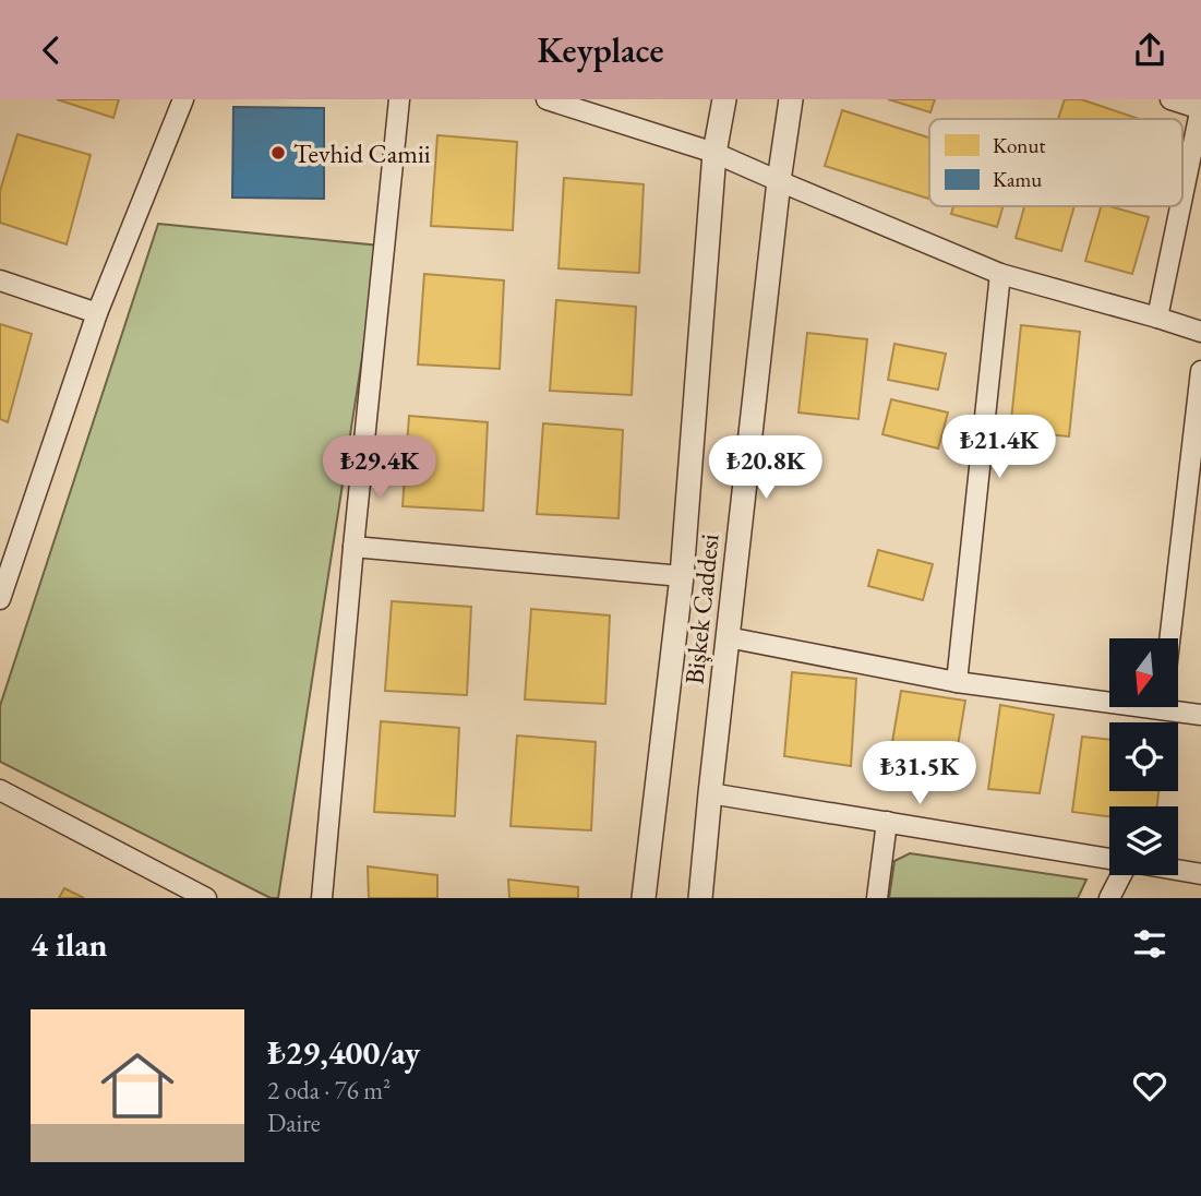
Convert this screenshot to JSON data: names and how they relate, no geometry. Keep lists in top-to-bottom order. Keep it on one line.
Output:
{"streets":{"street":["Bişkek Caddesi"]},"places":["Tevhid Camii"],"legend":["Konut","Kamu"],"north":"bottom","page":{"header":"Keyplace","price":["₺21.4K","₺29.4K","₺20.8K","₺31.5K"],"heading":"4 ilan","list":[{"name":"₺29,400/ay","note":"2 oda · 76 m² · Daire"}]}}
